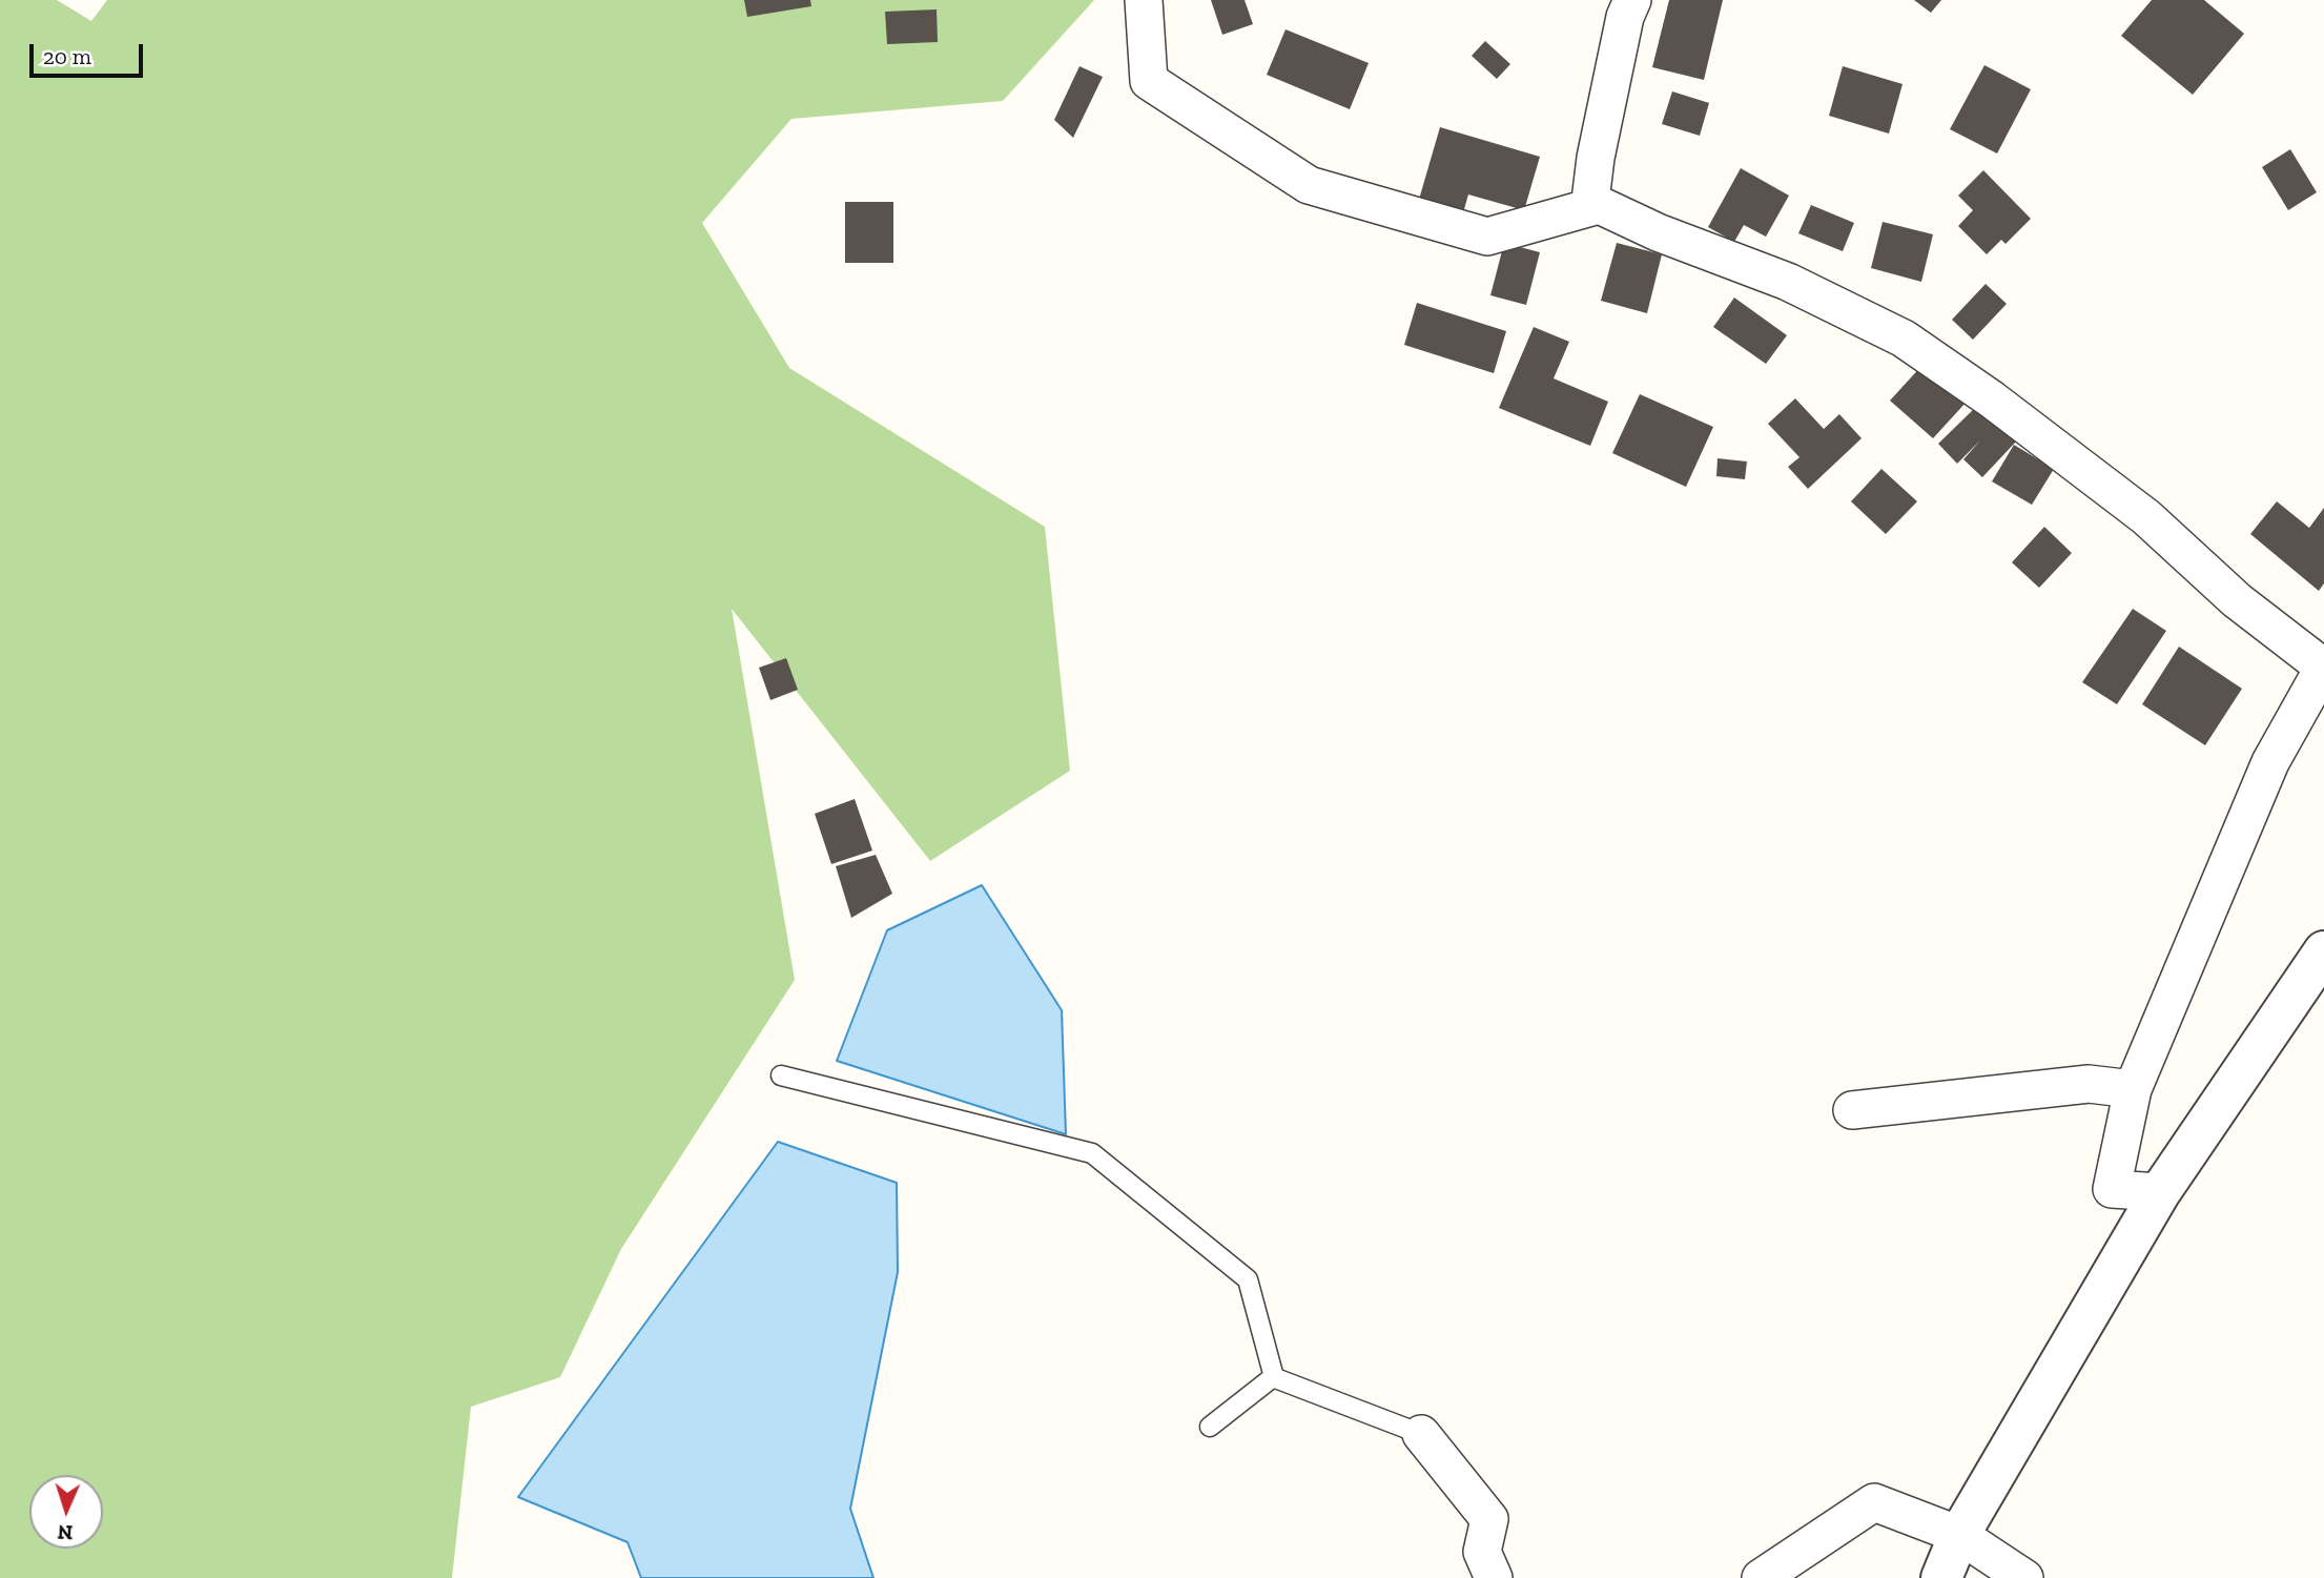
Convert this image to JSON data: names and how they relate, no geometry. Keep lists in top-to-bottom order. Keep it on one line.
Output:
{"scale_bar":"20 m","north":"bottom"}
